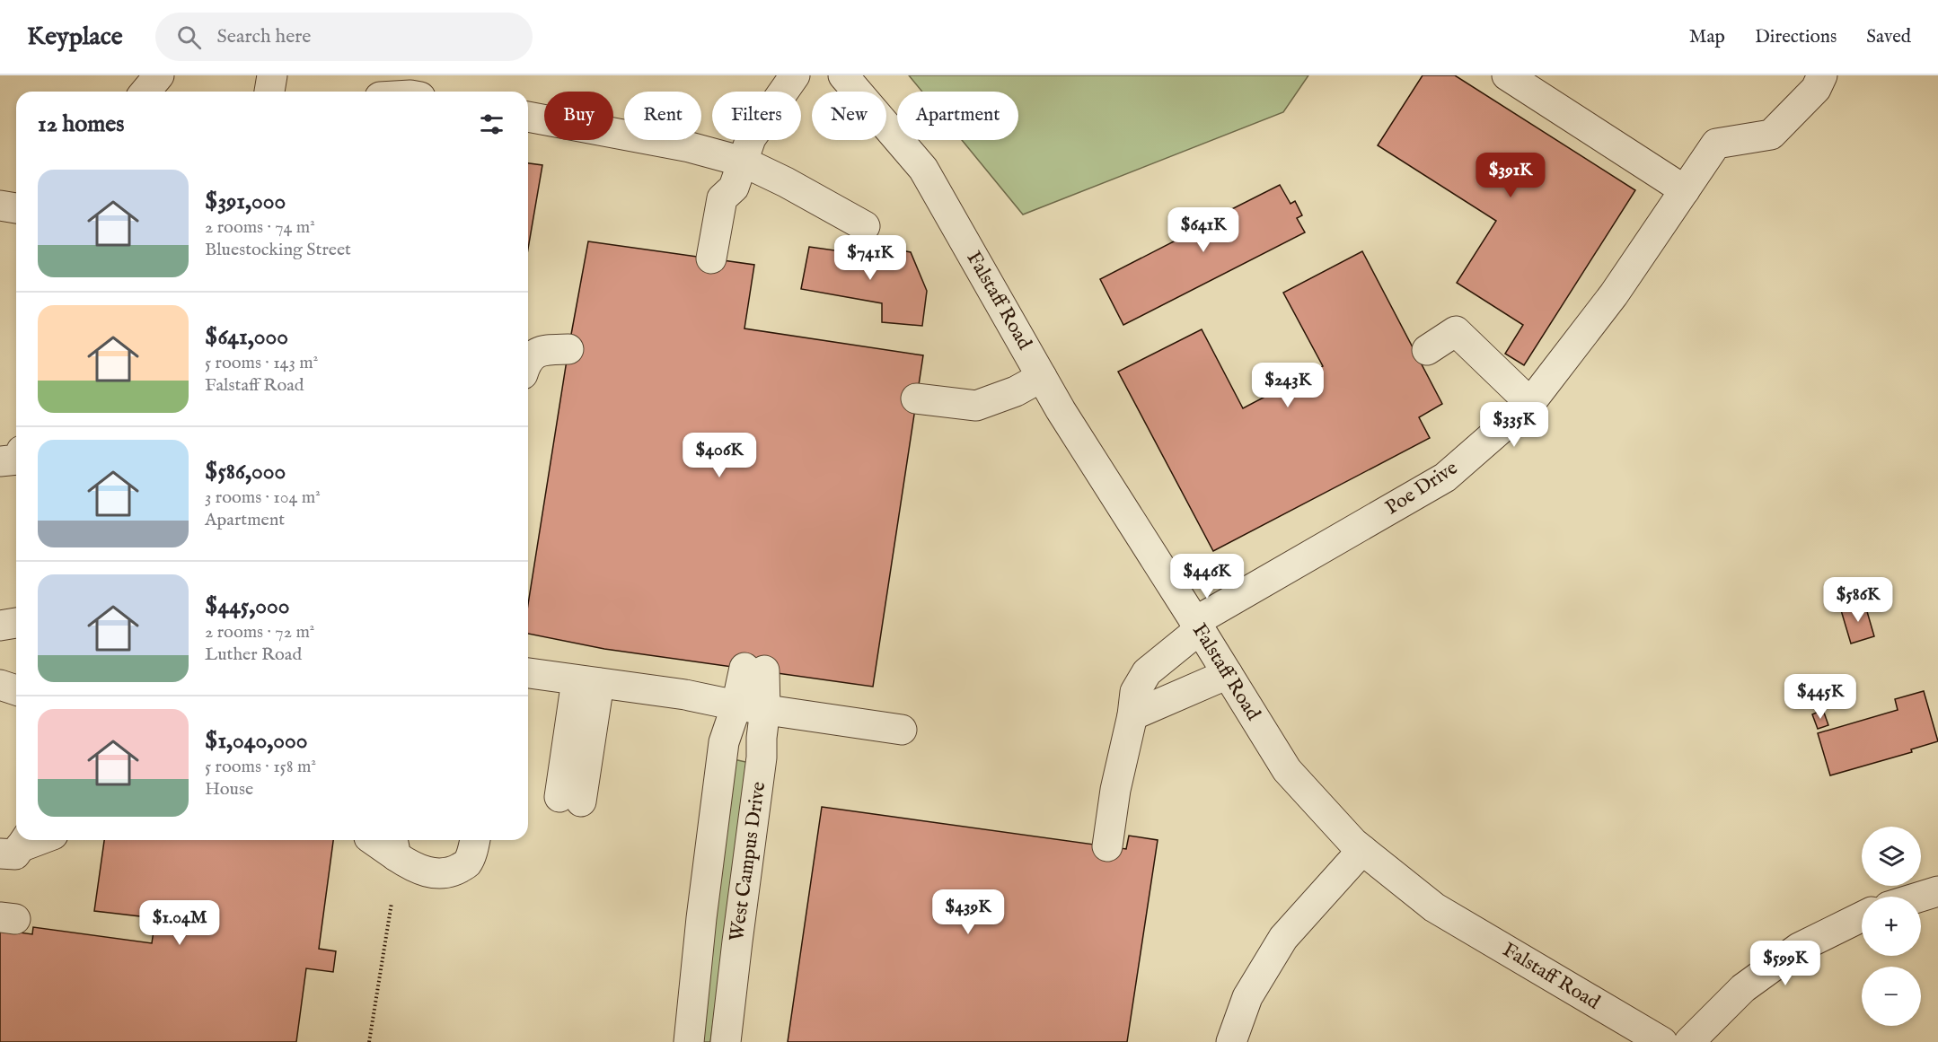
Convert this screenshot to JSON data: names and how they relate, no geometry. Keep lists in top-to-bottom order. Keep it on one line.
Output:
{"streets":{"street":["Falstaff Road","Poe Drive","West Campus Drive"]},"crossings":[["Falstaff Road","Poe Drive"]],"page":{"header":"Keyplace","search":"Search here","nav":["Map","Directions","Saved"],"chip":["Buy","Rent","Filters","New","Apartment"],"heading":"12 homes","price":["$391K","$641K","$741K","$243K","$335K","$406K","$446K","$586K","$445K","$439K","$1.04M","$599K"],"list":[{"name":"$391,000","note":"2 rooms · 74 m² · Bluestocking Street"},{"name":"$641,000","note":"5 rooms · 143 m² · Falstaff Road"},{"name":"$586,000","note":"3 rooms · 104 m² · Apartment"},{"name":"$445,000","note":"2 rooms · 72 m² · Luther Road"},{"name":"$1,040,000","note":"5 rooms · 158 m² · House"}],"map_buttons":["+","−"]}}
